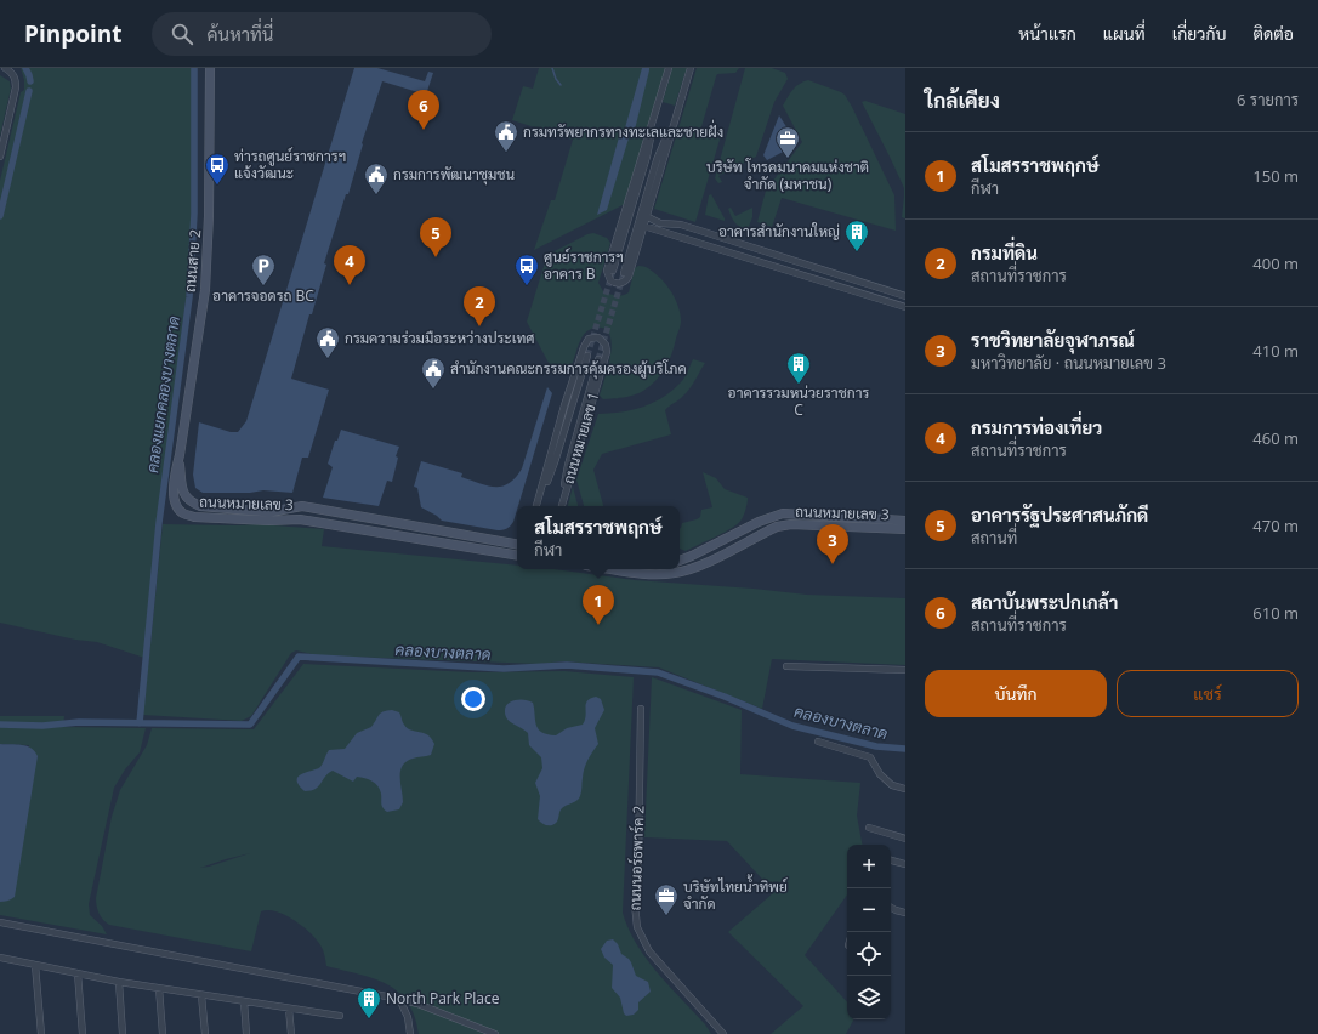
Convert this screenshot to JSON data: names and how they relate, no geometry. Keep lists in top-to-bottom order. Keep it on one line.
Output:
{"streets":{"street":["ถนนสาย 2","ถนนหมายเลข 1","ถนนหมายเลข 3","ถนนนอร์ธพาร์ค 2"]},"crossings":[["ถนนสาย 2","ถนนหมายเลข 3"]],"water":["คลองแยกคลองบางตลาด","คลองบางตลาด"],"places":{"public building":["กรมทรัพยากรทางทะเลและชายฝั่ง","กรมการพัฒนาชุมชน","กรมความร่วมมือระหว่างประเทศ","สำนักงานคณะกรรมการคุ้มครองผู้บริโภค"],"office":["บริษัท โทรคมนาคมแห่งชาติ จำกัด (มหาชน)","บริษัทไทยน้ำทิพย์ จำกัด"],"bus stop":["ท่ารถศูนย์ราชการฯ แจ้งวัฒนะ","ศูนย์ราชการฯ อาคาร B"],"building":["อาคารสำนักงานใหญ่","อาคารรวมหน่วยราชการ C","North Park Place"],"parking":["อาคารจอดรถ BC"]},"page":{"header":"Pinpoint","search":"ค้นหาที่นี่","nav":["หน้าแรก","แผนที่","เกี่ยวกับ","ติดต่อ"],"heading":["ใกล้เคียง","6 รายการ"],"pins":["6","5","4","2","3","1"],"list":[{"mark":"1","name":"สโมสรราชพฤกษ์","note":"กีฬา","value":"150 m"},{"mark":"2","name":"กรมที่ดิน","note":"สถานที่ราชการ","value":"400 m"},{"mark":"3","name":"ราชวิทยาลัยจุฬาภรณ์","note":"มหาวิทยาลัย · ถนนหมายเลข 3","value":"410 m"},{"mark":"4","name":"กรมการท่องเที่ยว","note":"สถานที่ราชการ","value":"460 m"},{"mark":"5","name":"อาคารรัฐประศาสนภักดี","note":"สถานที่","value":"470 m"},{"mark":"6","name":"สถาบันพระปกเกล้า","note":"สถานที่ราชการ","value":"610 m"}],"popup":["สโมสรราชพฤกษ์","กีฬา"],"buttons":["บันทึก","แชร์"],"map_buttons":["+","−"]}}
